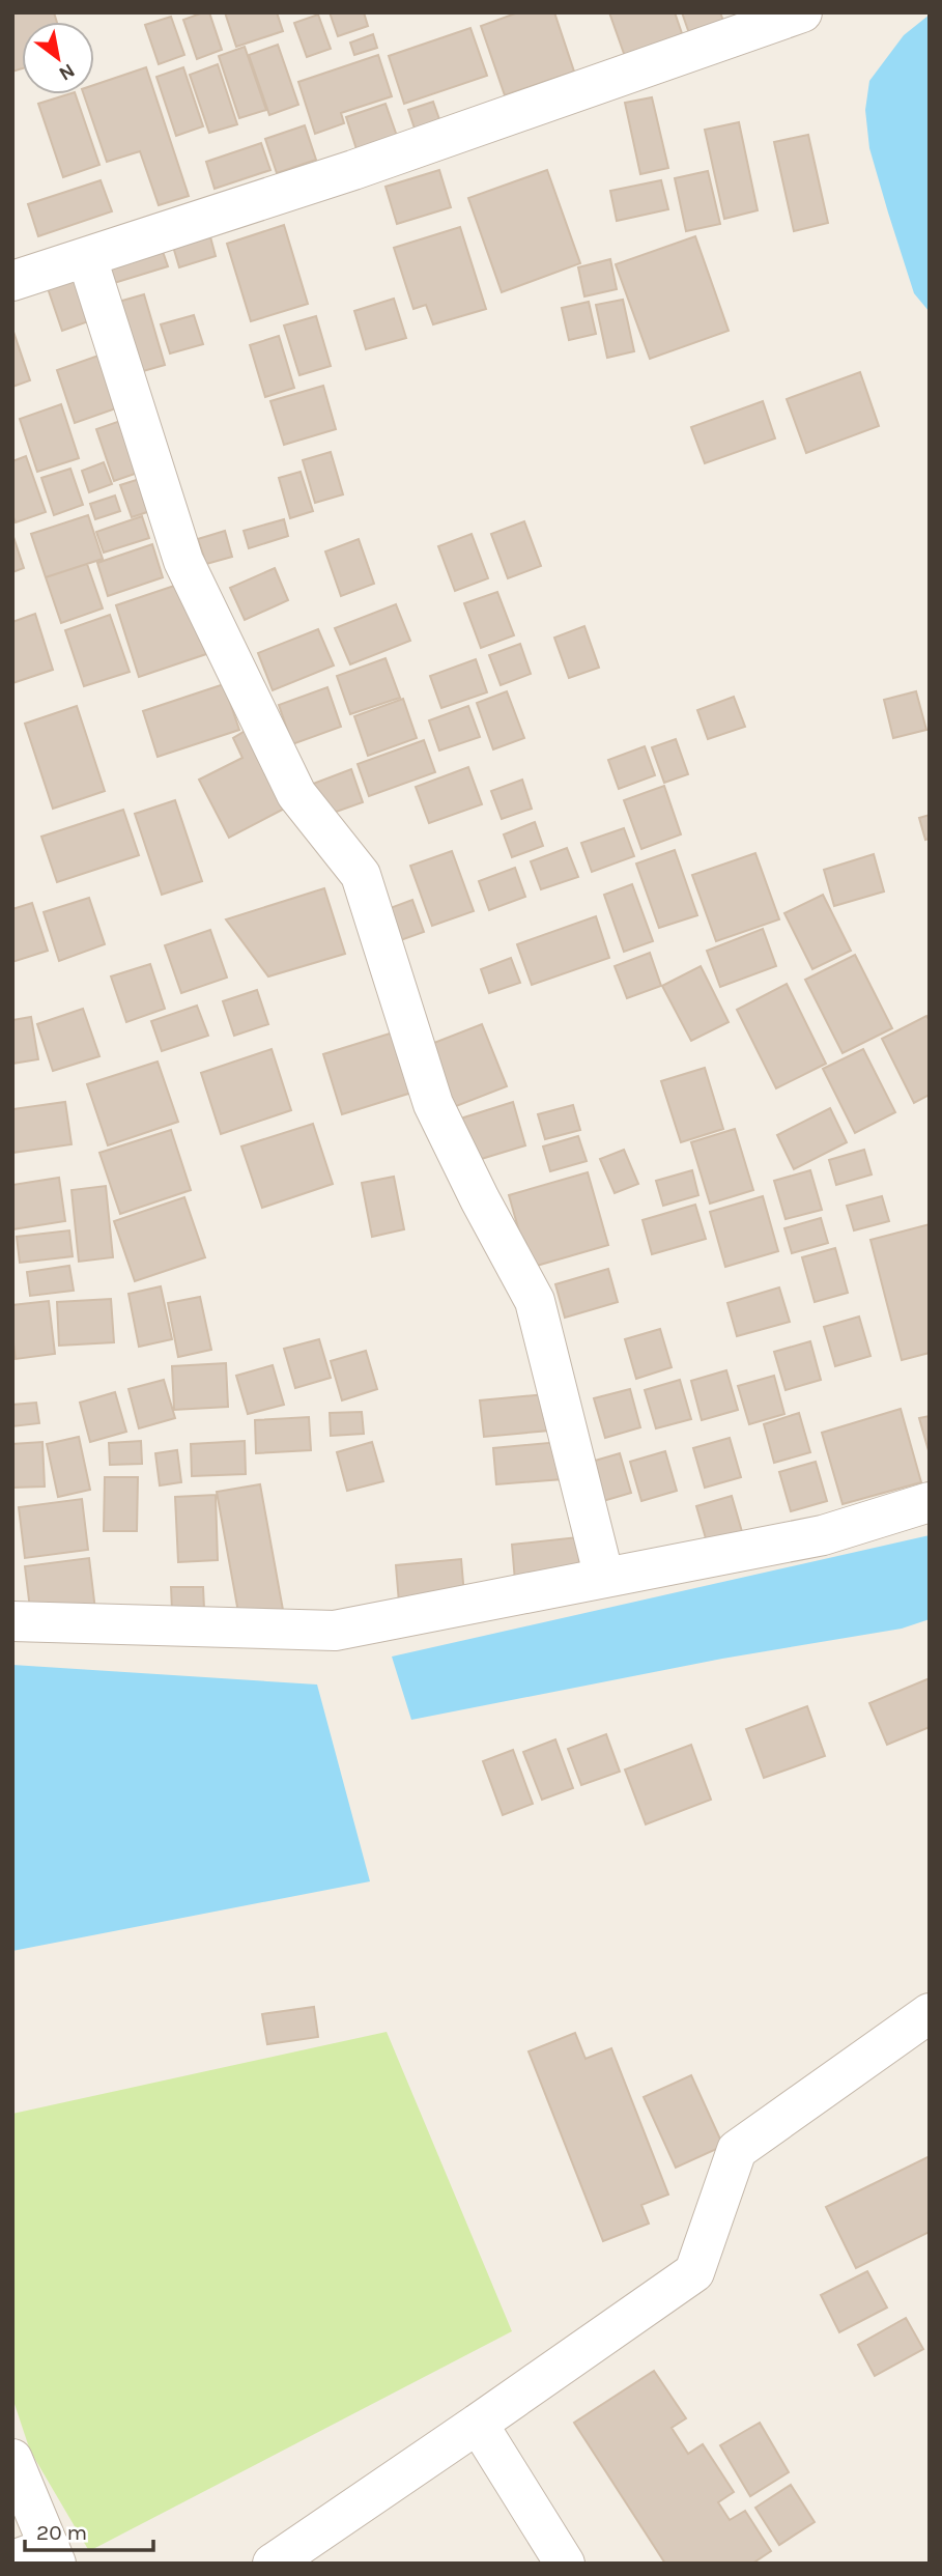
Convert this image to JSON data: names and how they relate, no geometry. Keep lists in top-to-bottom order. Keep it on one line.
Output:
{"scale_bar":"20 m","north":"bottom right"}
